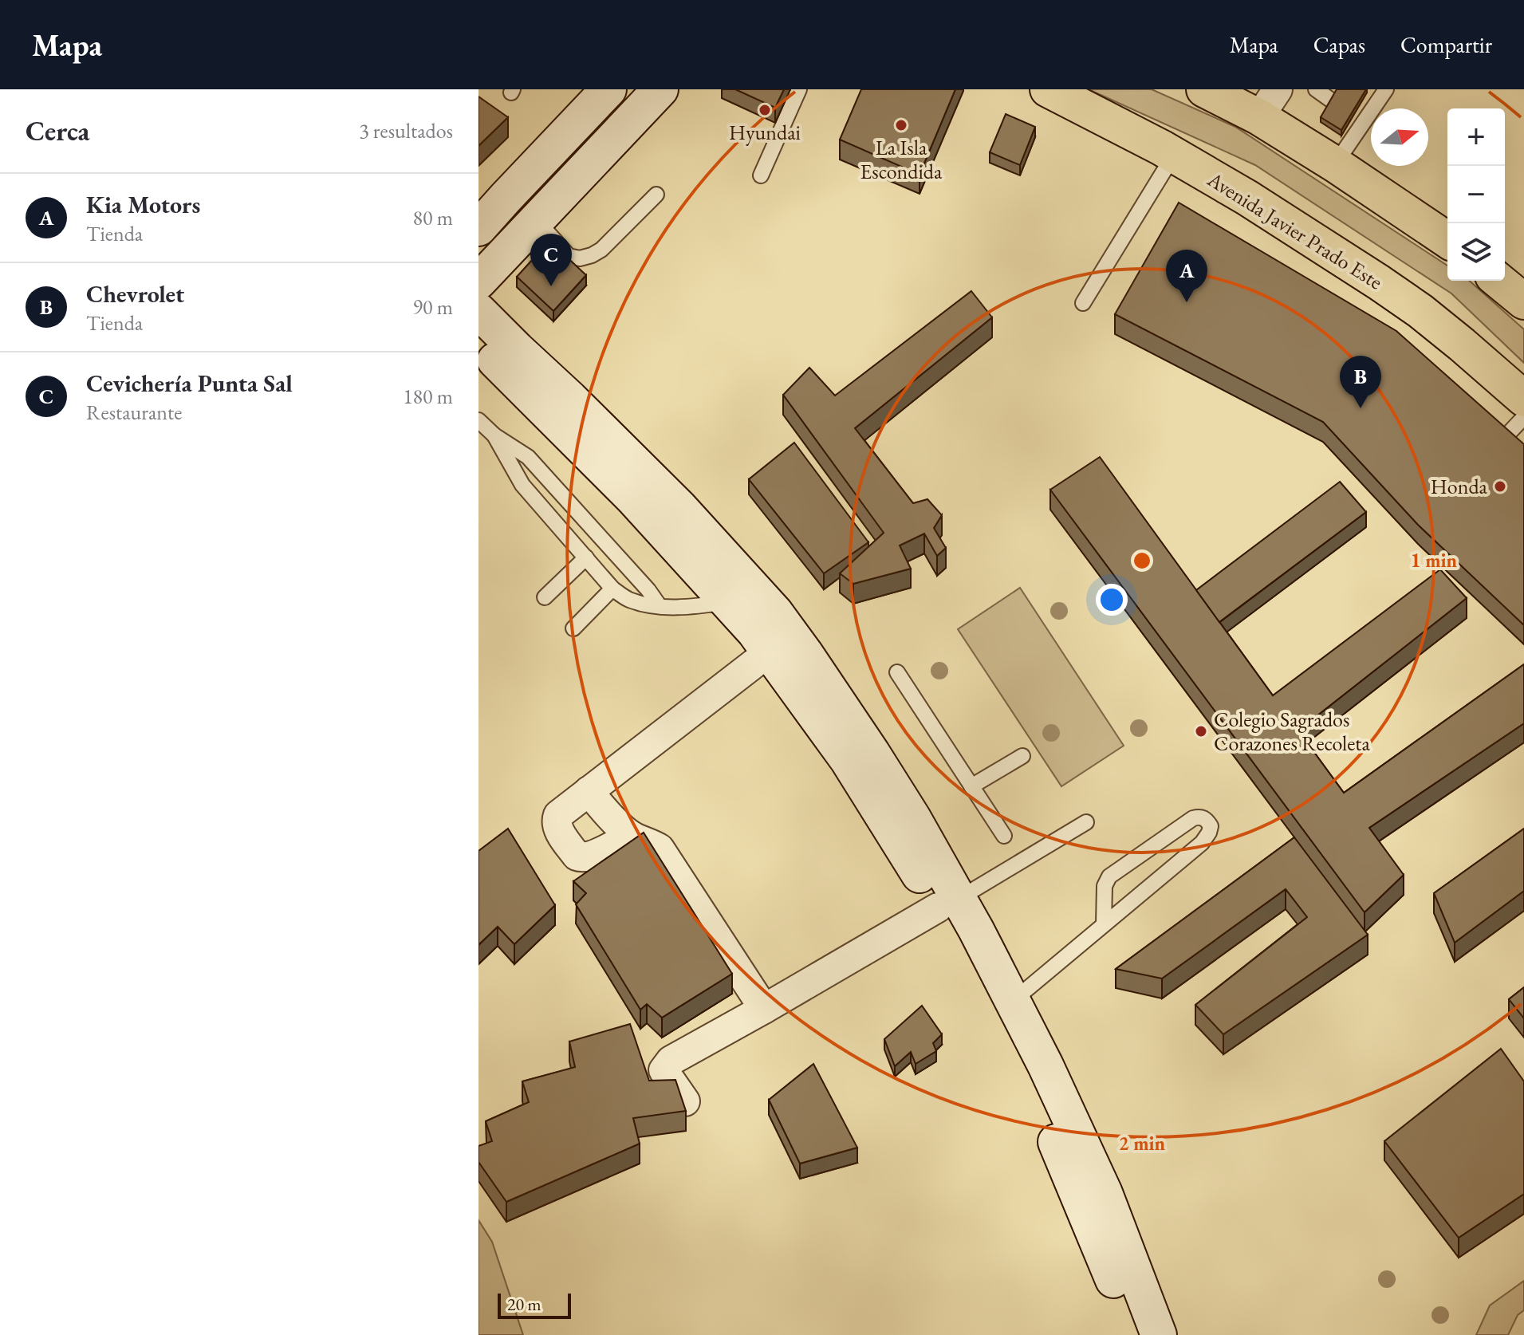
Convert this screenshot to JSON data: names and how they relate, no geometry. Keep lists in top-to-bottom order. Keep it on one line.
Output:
{"streets":{"main road":["Avenida Javier Prado Este"]},"places":["Hyundai","La Isla Escondida","Honda","Colegio Sagrados Corazones Recoleta"],"scale_bar":"20 m","north":"right","page":{"header":"Mapa","nav":["Mapa","Capas","Compartir"],"heading":["Cerca","3 resultados"],"map_buttons":["+","−"],"list":[{"mark":"A","name":"Kia Motors","note":"Tienda","value":"80 m"},{"mark":"B","name":"Chevrolet","note":"Tienda","value":"90 m"},{"mark":"C","name":"Cevichería Punta Sal","note":"Restaurante","value":"180 m"}],"pins":["C","A","B"],"scale":"20 m"},"rings":["1 min","2 min"]}
